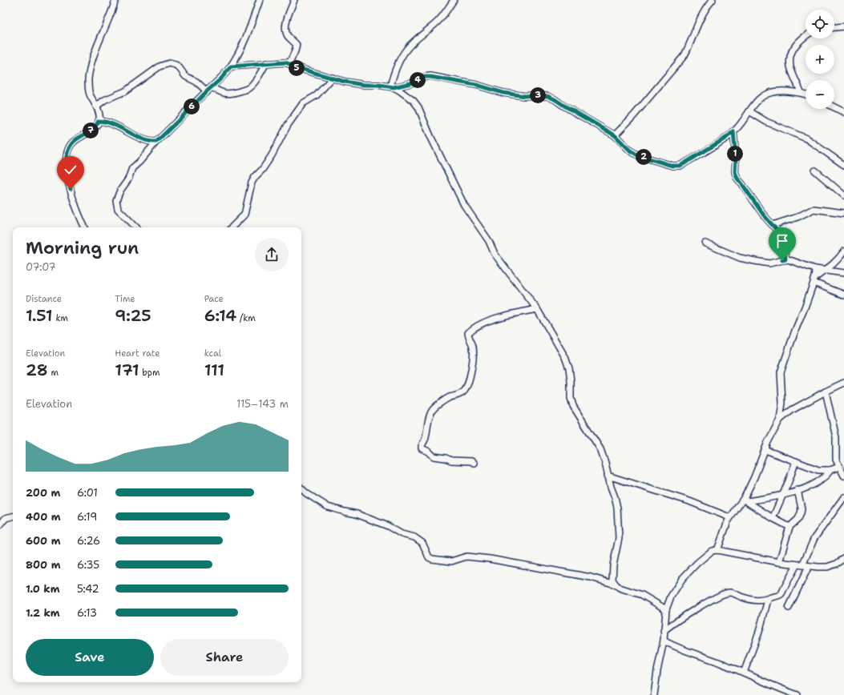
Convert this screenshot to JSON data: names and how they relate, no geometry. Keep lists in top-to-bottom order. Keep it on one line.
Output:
{"page":{"map_buttons":["+","−"],"pins":["5","4","3","6","7","1","2"],"heading":["Morning run","07:07"],"stats":[["Distance","1.51 km"],["Time","9:25"],["Pace","6:14 /km"],["Elevation","28 m"],["Heart rate","171 bpm"],["kcal","111"]],"chart":["Elevation","115–143 m"],"list":[{"name":"200 m","note":"6:01"},{"name":"400 m","note":"6:19"},{"name":"600 m","note":"6:26"},{"name":"800 m","note":"6:35"},{"name":"1.0 km","note":"5:42"},{"name":"1.2 km","note":"6:13"}],"buttons":["Save","Share"]}}
